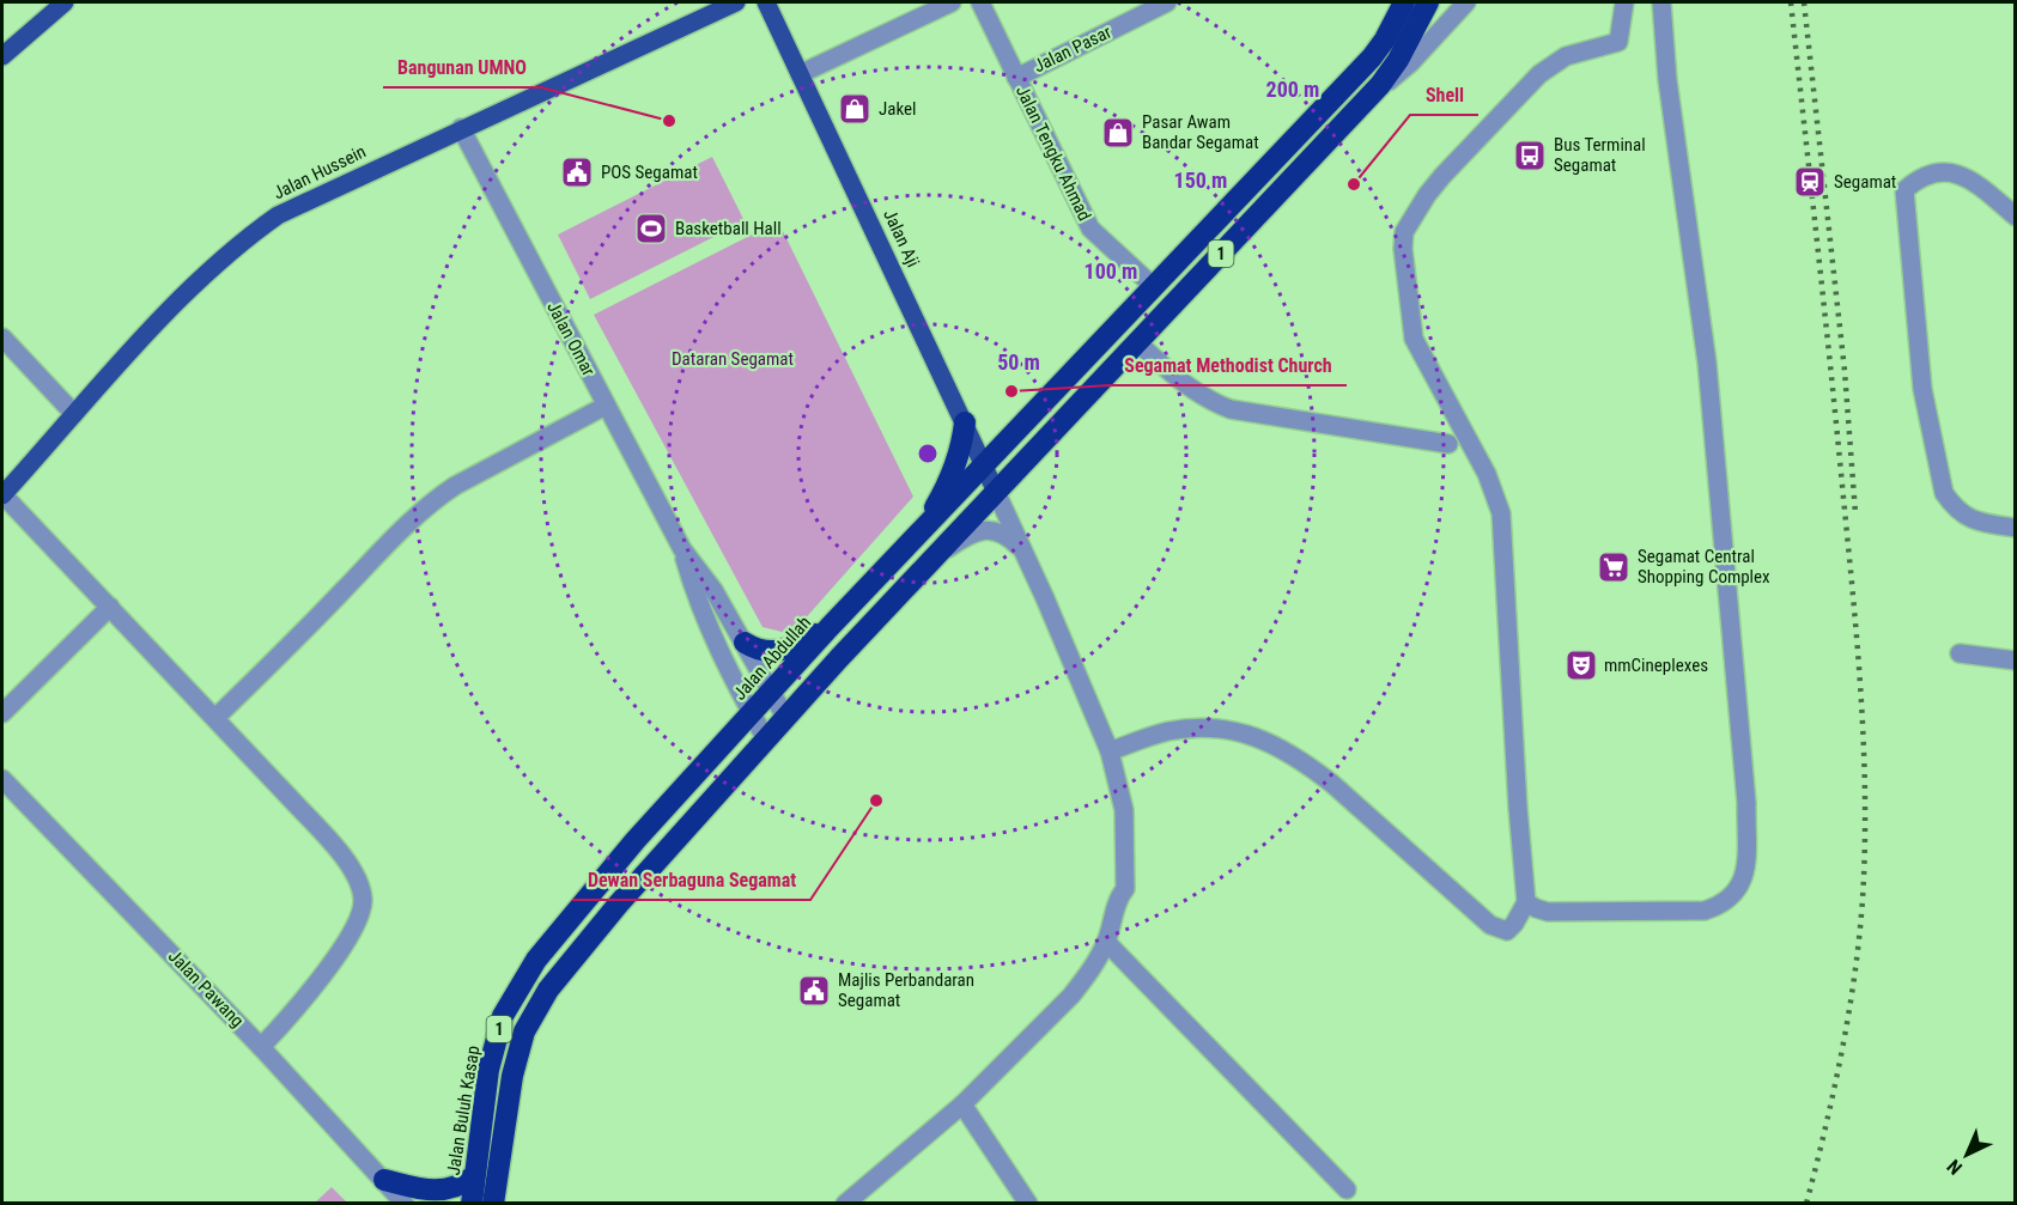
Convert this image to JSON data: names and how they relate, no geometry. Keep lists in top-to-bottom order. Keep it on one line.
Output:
{"streets":{"highway":["1","Jalan Abdullah","Jalan Buluh Kasap"],"main road":["Jalan Hussein","Jalan Aji"],"street":["Jalan Pasar","Jalan Tengku Ahmad","Jalan Omar","Jalan Pawang"]},"crossings":[["Jalan Pasar","Jalan Tengku Ahmad"],["Jalan Tengku Ahmad","1"],["Jalan Hussein","Jalan Omar"],["Jalan Aji","1"],["Jalan Aji","Jalan Abdullah"],["1","Jalan Omar"],["1","Jalan Abdullah"],["Jalan Omar","Jalan Abdullah"],["Jalan Abdullah","Jalan Buluh Kasap"]],"parks":["Dataran Segamat"],"places":{"shop":["Jakel","Pasar Awam Bandar Segamat"],"other":["Bangunan UMNO","Shell","Segamat Methodist Church","Dewan Serbaguna Segamat"],"bus stop":["Bus Terminal Segamat"],"public building":["POS Segamat","Majlis Perbandaran Segamat"],"station":["Segamat"],"sports":["Basketball Hall"],"supermarket":["Segamat Central Shopping Complex"],"theatre":["mmCineplexes"]},"north":"bottom left","rings":["200 m","150 m","100 m","50 m"]}
